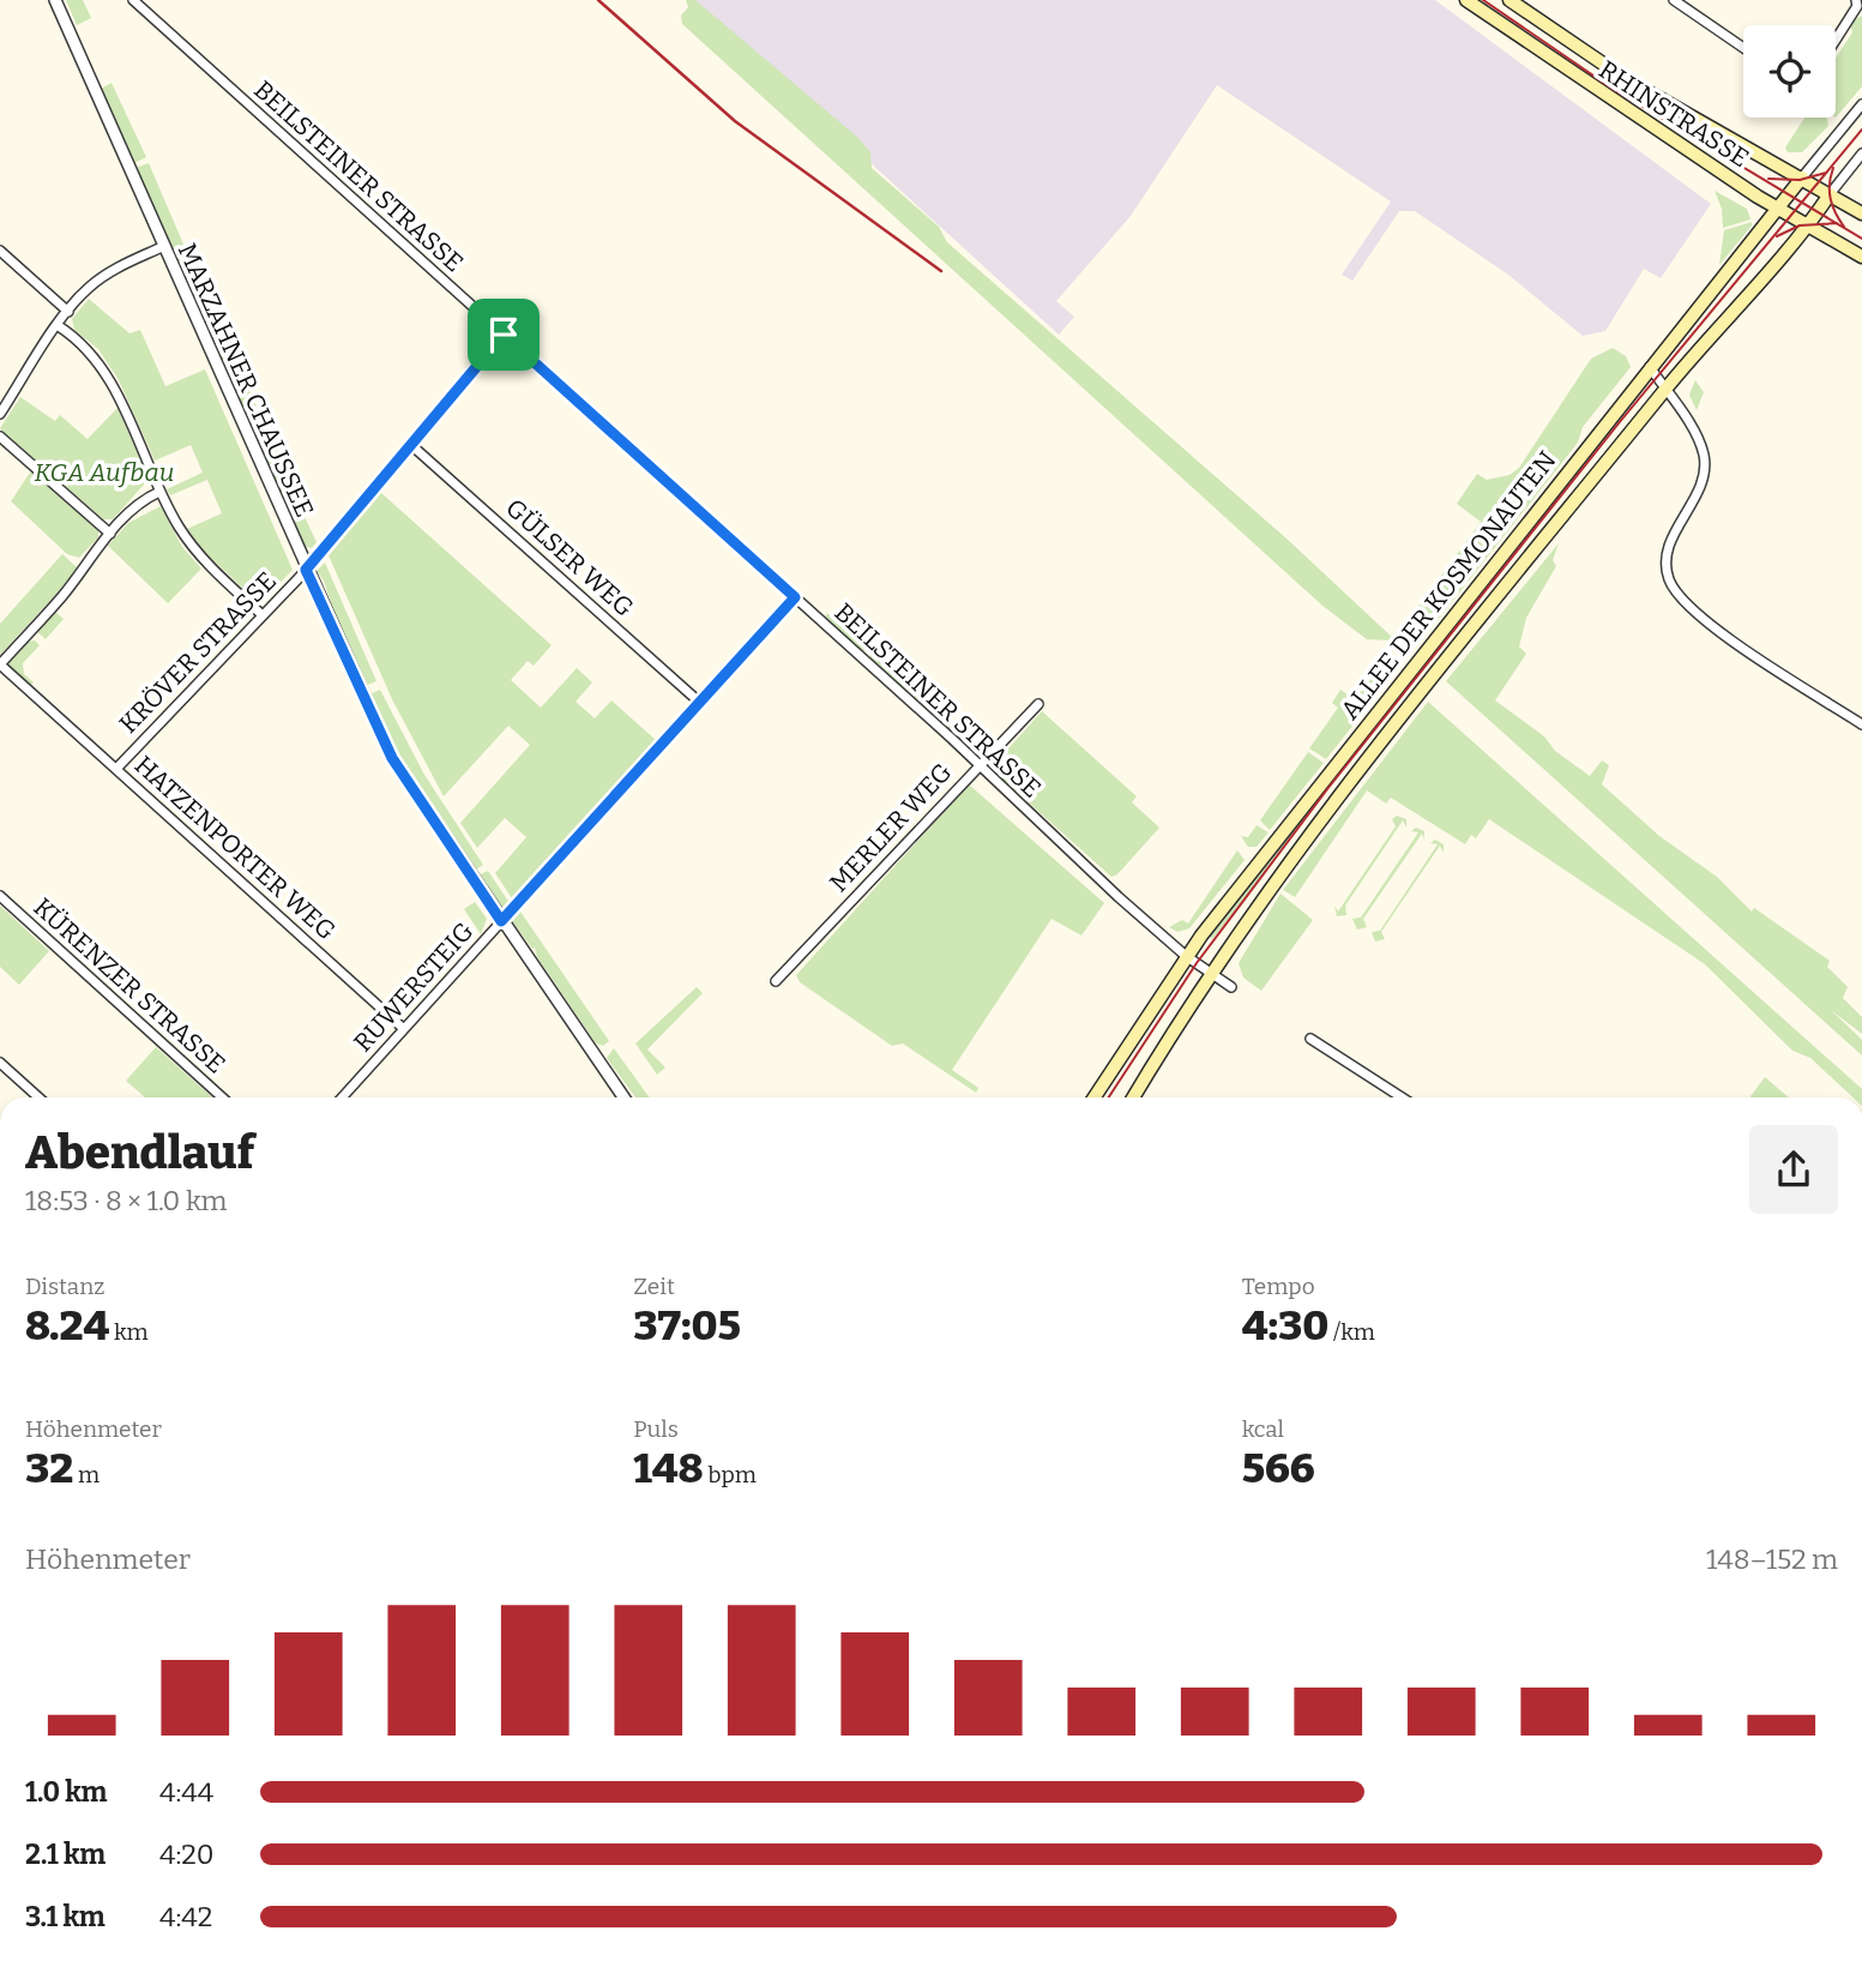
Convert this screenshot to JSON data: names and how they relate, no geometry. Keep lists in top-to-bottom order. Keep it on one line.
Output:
{"streets":{"main road":["RHINSTRASSE","ALLEE DER KOSMONAUTEN"],"street":["BEILSTEINER STRASSE","MARZAHNER CHAUSSEE","GÜLSER WEG","KRÖVER STRASSE","MERLER WEG","HATZENPORTER WEG","KÜRENZER STRASSE","RUWERSTEIG"]},"crossings":[["RHINSTRASSE","ALLEE DER KOSMONAUTEN"],["BEILSTEINER STRASSE","ALLEE DER KOSMONAUTEN"],["BEILSTEINER STRASSE","KRÖVER STRASSE"],["BEILSTEINER STRASSE","MERLER WEG"],["BEILSTEINER STRASSE","RUWERSTEIG"],["MARZAHNER CHAUSSEE","KRÖVER STRASSE"],["MARZAHNER CHAUSSEE","RUWERSTEIG"],["GÜLSER WEG","KRÖVER STRASSE"],["GÜLSER WEG","RUWERSTEIG"],["KRÖVER STRASSE","HATZENPORTER WEG"],["HATZENPORTER WEG","RUWERSTEIG"]],"parks":["KGA Aufbau"],"page":{"heading":["Abendlauf","18:53 · 8 × 1.0 km"],"stats":[["Distanz","8.24 km"],["Zeit","37:05"],["Tempo","4:30 /km"],["Höhenmeter","32 m"],["Puls","148 bpm"],["kcal","566"]],"chart":["Höhenmeter","148–152 m"],"list":[{"name":"1.0 km","note":"4:44"},{"name":"2.1 km","note":"4:20"},{"name":"3.1 km","note":"4:42"}]}}
